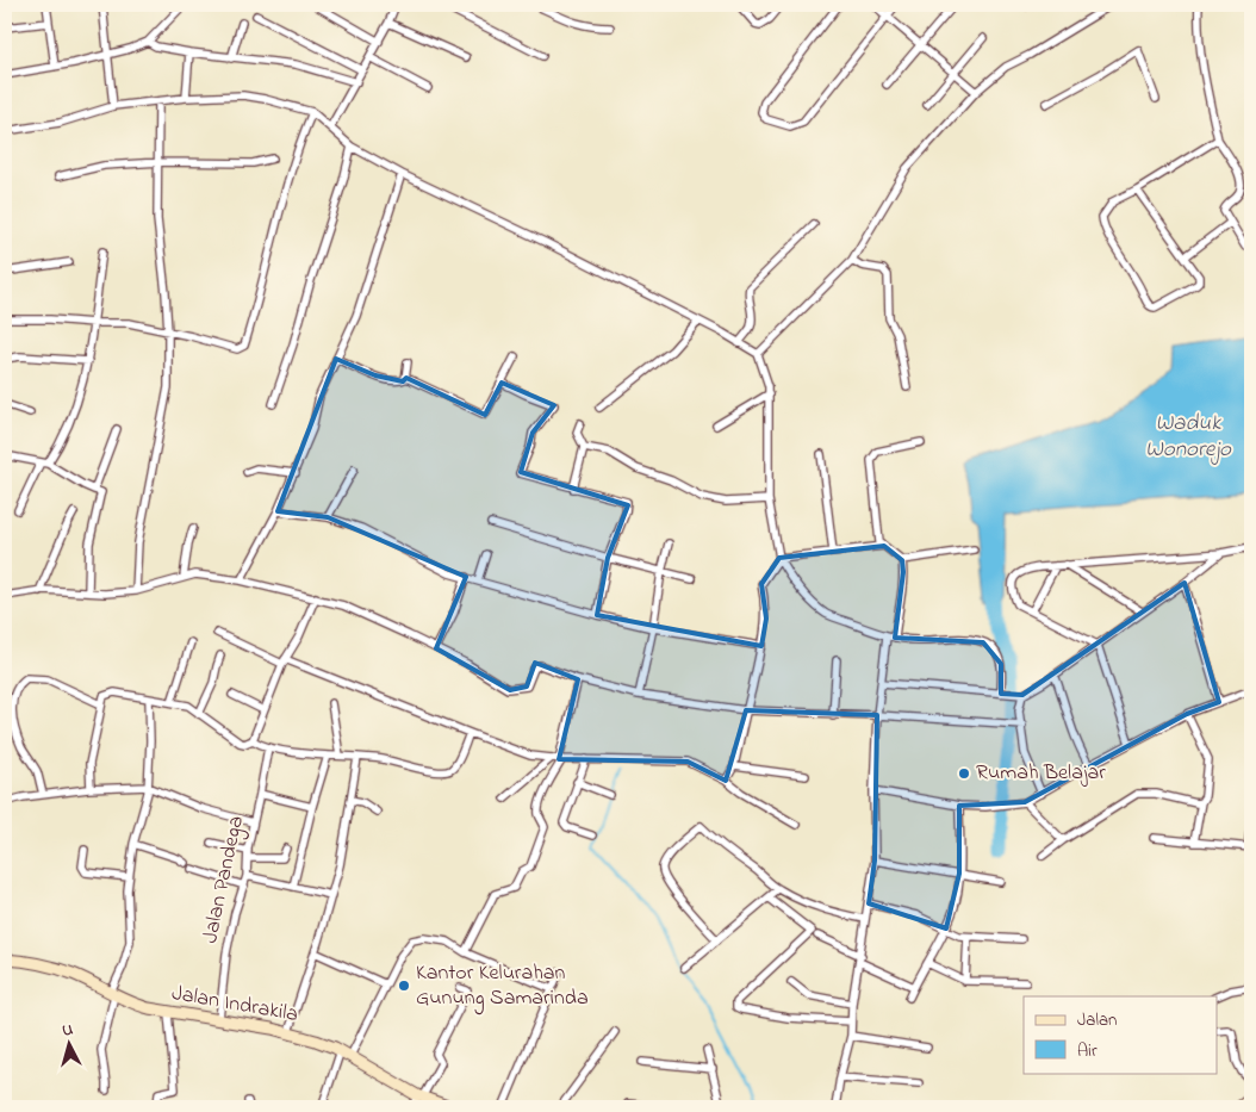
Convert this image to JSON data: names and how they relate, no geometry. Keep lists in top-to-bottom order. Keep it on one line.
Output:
{"streets":{"street":["Jalan Pandega","Jalan Indrakila"]},"crossings":[["Jalan Pandega","Jalan Indrakila"]],"water":["Waduk Wonorejo"],"places":["Rumah Belajar","Kantor Kelurahan Gunung Samarinda"],"legend":["Jalan","Air"],"north":"top"}
